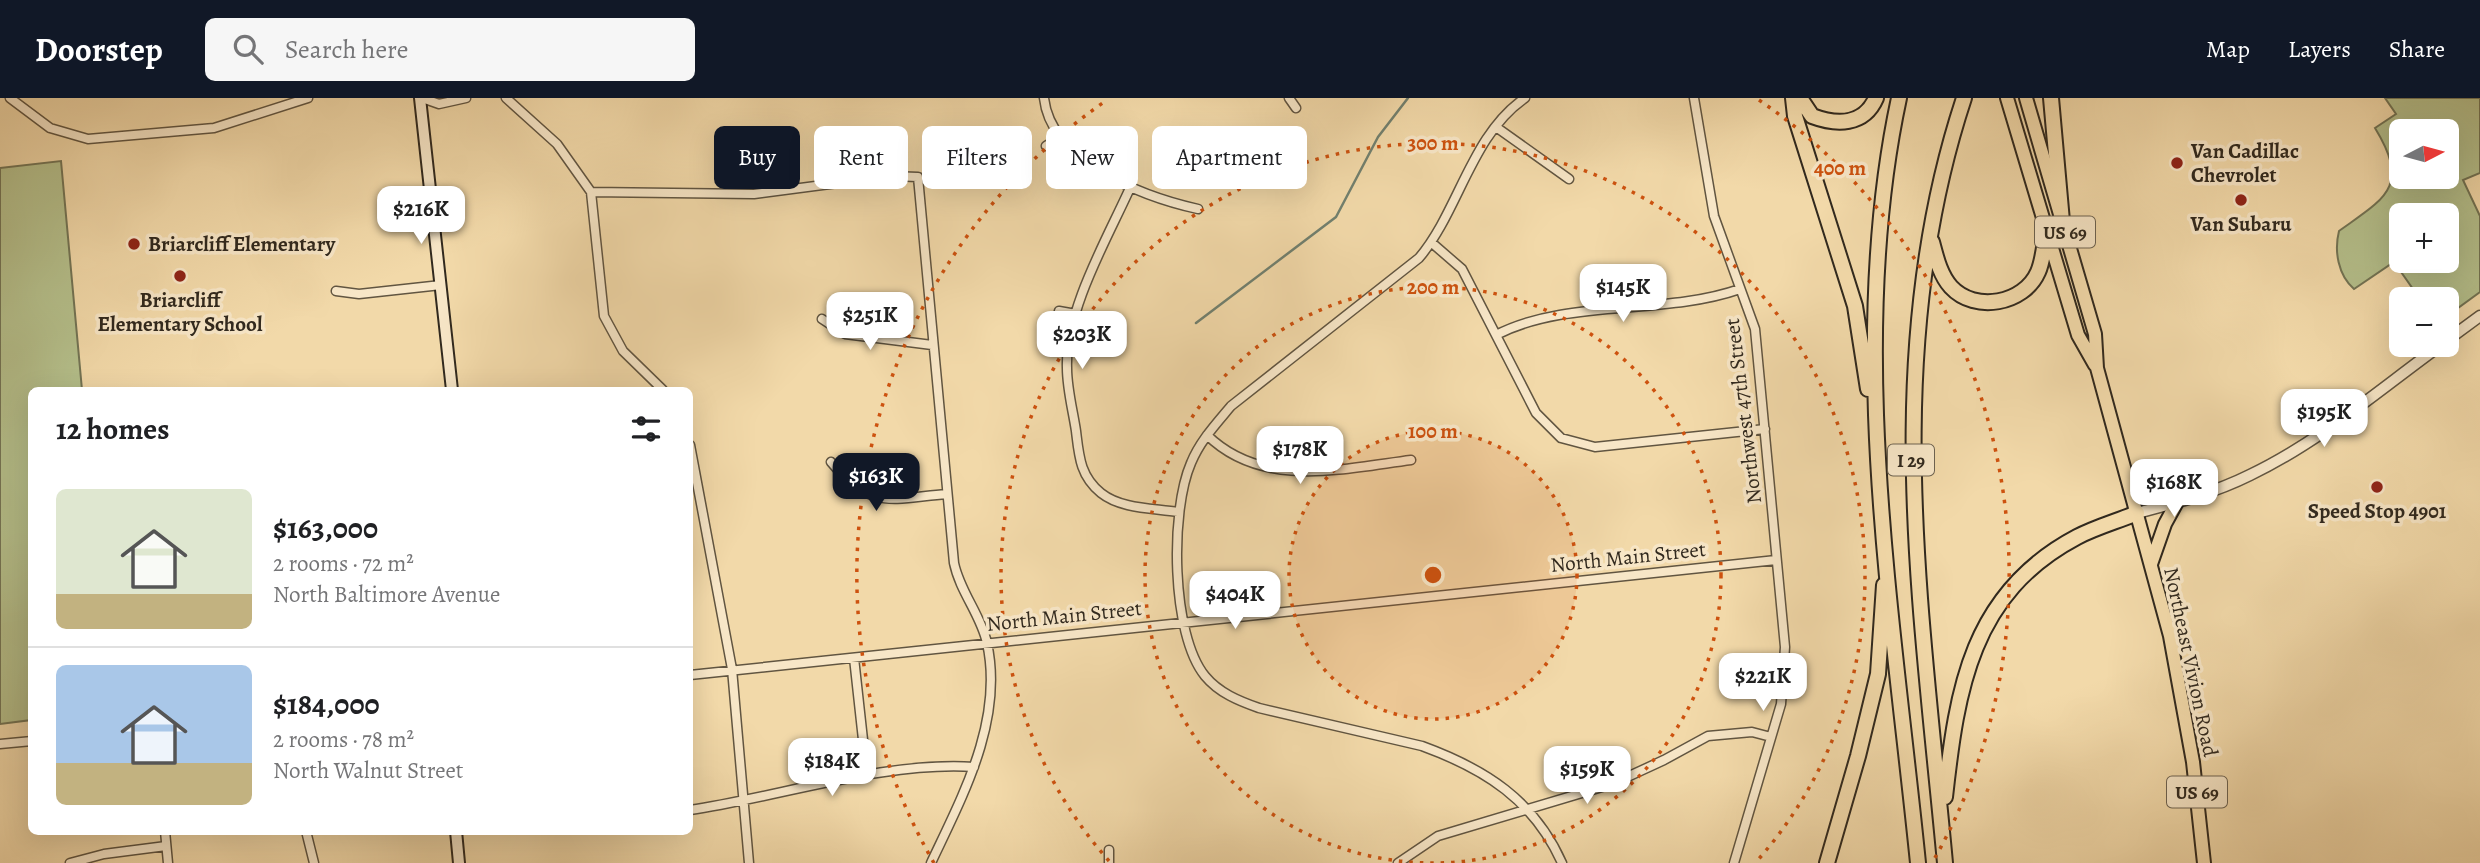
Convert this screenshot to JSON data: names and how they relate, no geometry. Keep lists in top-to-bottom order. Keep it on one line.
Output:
{"streets":{"highway":["I 29"],"main road":["US 69","Northeast Vivion Road"],"street":["Northwest 47th Street","North Main Street"]},"crossings":[["US 69","Northeast Vivion Road"],["Northwest 47th Street","North Main Street"]],"places":["Van Cadillac Chevrolet","Van Subaru","Briarcliff Elementary","Briarcliff Elementary School","Speed Stop 4901"],"north":"right","page":{"header":"Doorstep","search":"Search here","nav":["Map","Layers","Share"],"map_buttons":["+","−"],"chip":["Buy","Rent","Filters","New","Apartment"],"price":["$216K","$145K","$251K","$203K","$195K","$178K","$163K","$168K","$404K","$221K","$184K","$159K"],"heading":"12 homes","list":[{"name":"$163,000","note":"2 rooms · 72 m² · North Baltimore Avenue"},{"name":"$184,000","note":"2 rooms · 78 m² · North Walnut Street"}]},"rings":["300 m","400 m","200 m","100 m"]}
